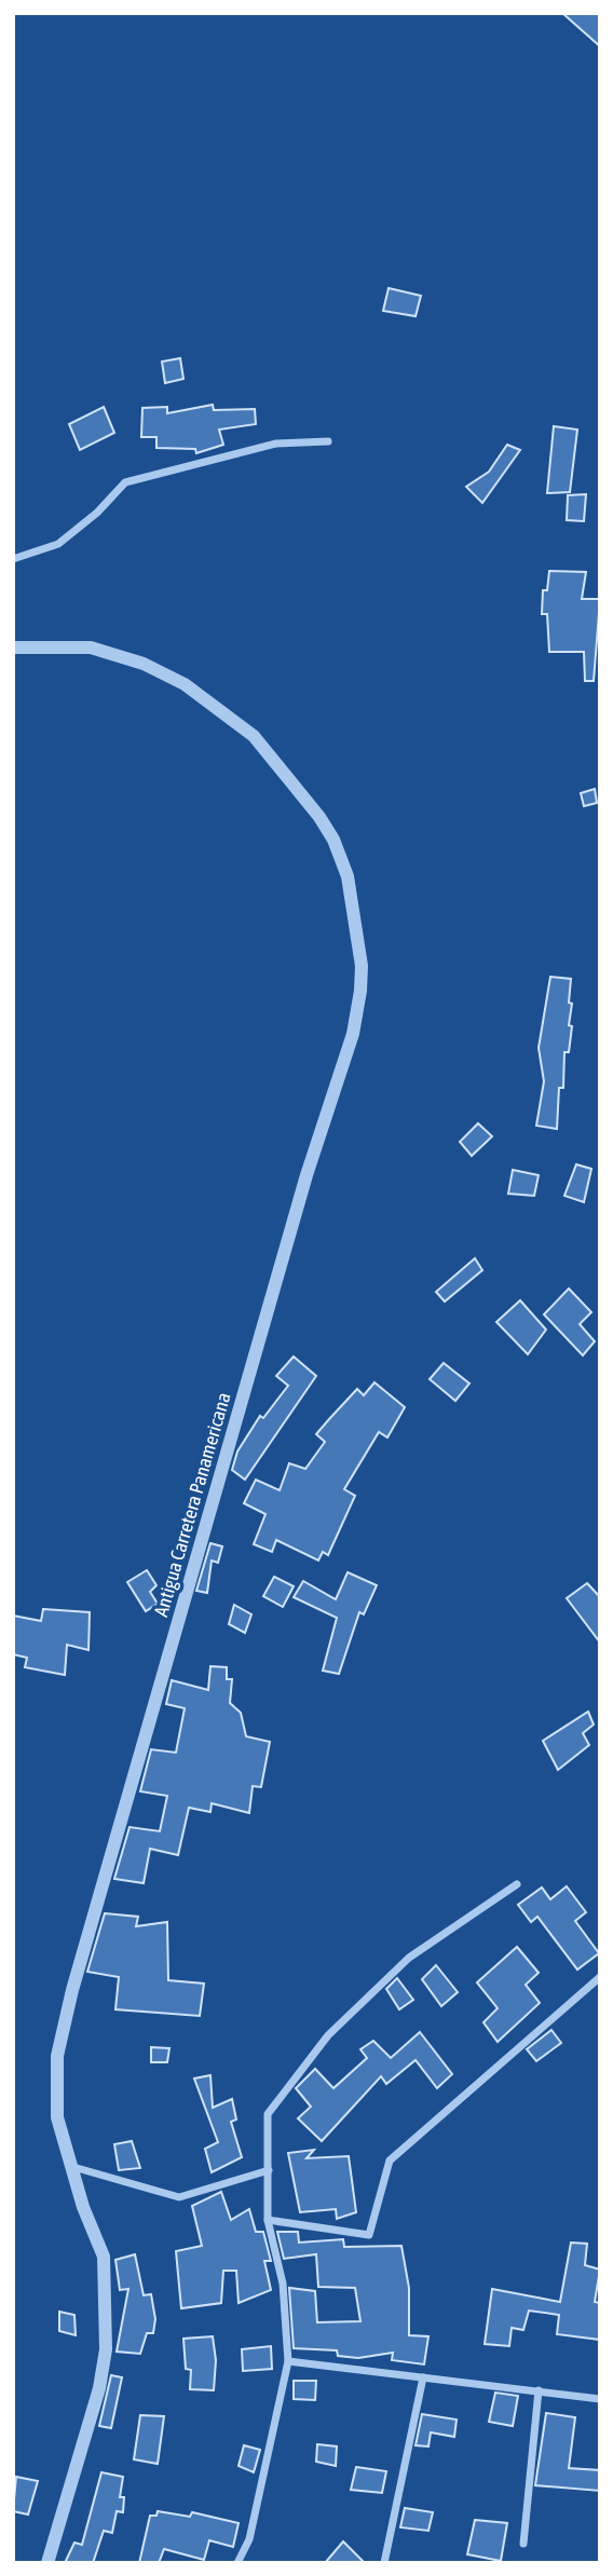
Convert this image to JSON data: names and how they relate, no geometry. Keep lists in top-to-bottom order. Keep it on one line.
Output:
{"streets":{"street":["Antigua Carretera Panamericana"]}}
